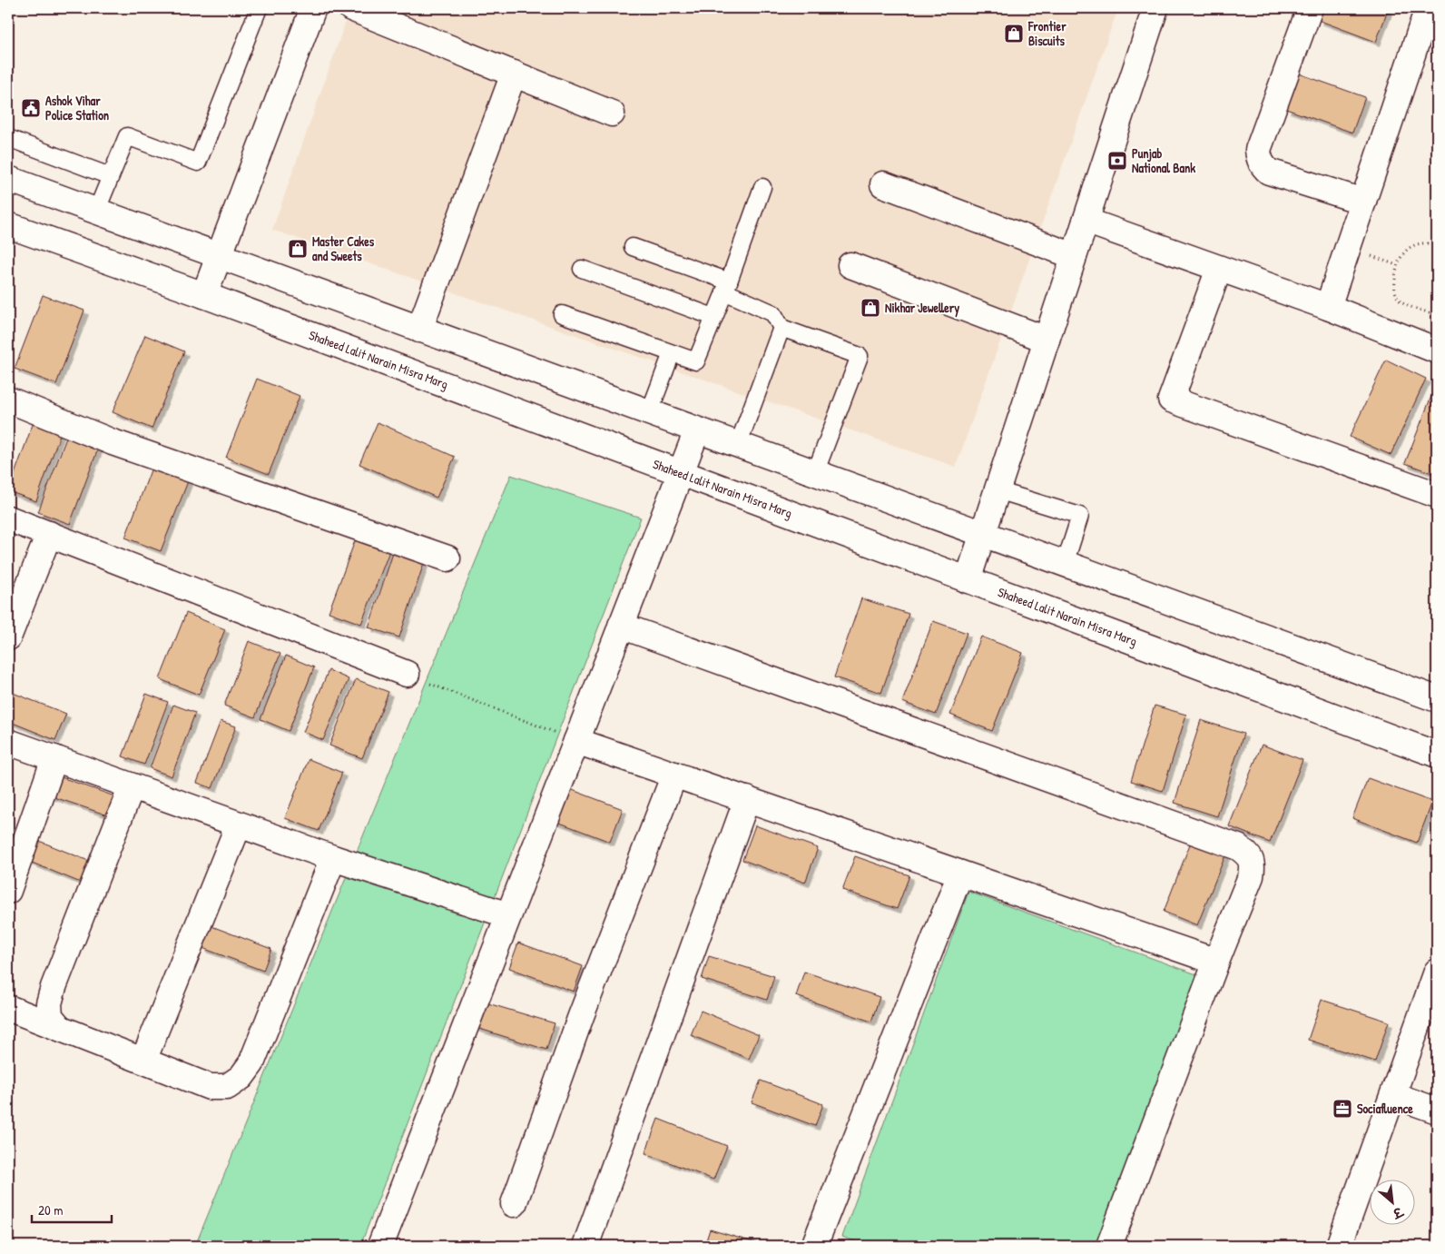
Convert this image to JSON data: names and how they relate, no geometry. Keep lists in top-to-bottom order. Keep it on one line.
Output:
{"streets":{"street":["Shaheed Lalit Narain Misra Marg"]},"places":{"shop":["Frontier Biscuits","Master Cakes and Sweets","Nikhar Jewellery"],"public building":["Ashok Vihar Police Station"],"bank":["Punjab National Bank"],"office":["Sociafluence"]},"scale_bar":"20 m","north":"bottom right"}
